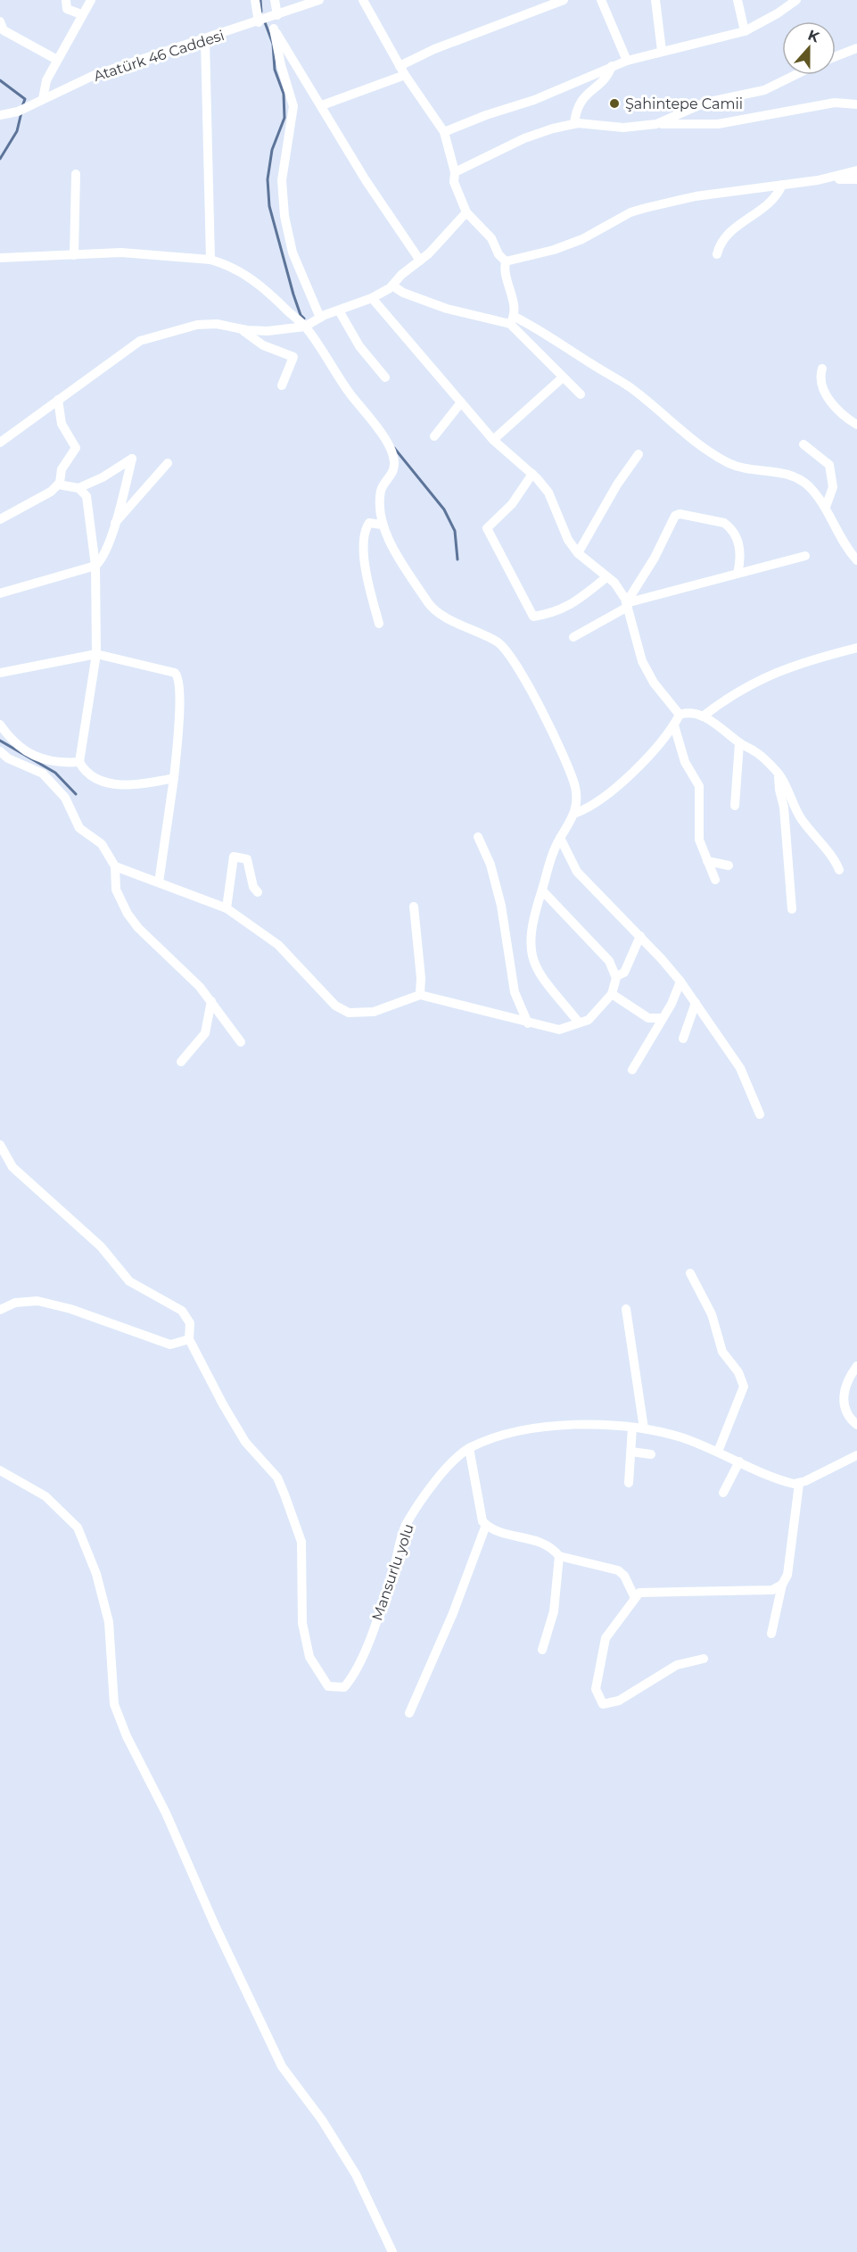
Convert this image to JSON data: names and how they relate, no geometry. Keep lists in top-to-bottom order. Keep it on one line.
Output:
{"streets":{"street":["Atatürk 46 Caddesi","Mansurlu yolu"]},"places":["Şahintepe Camii"],"north":"top"}
